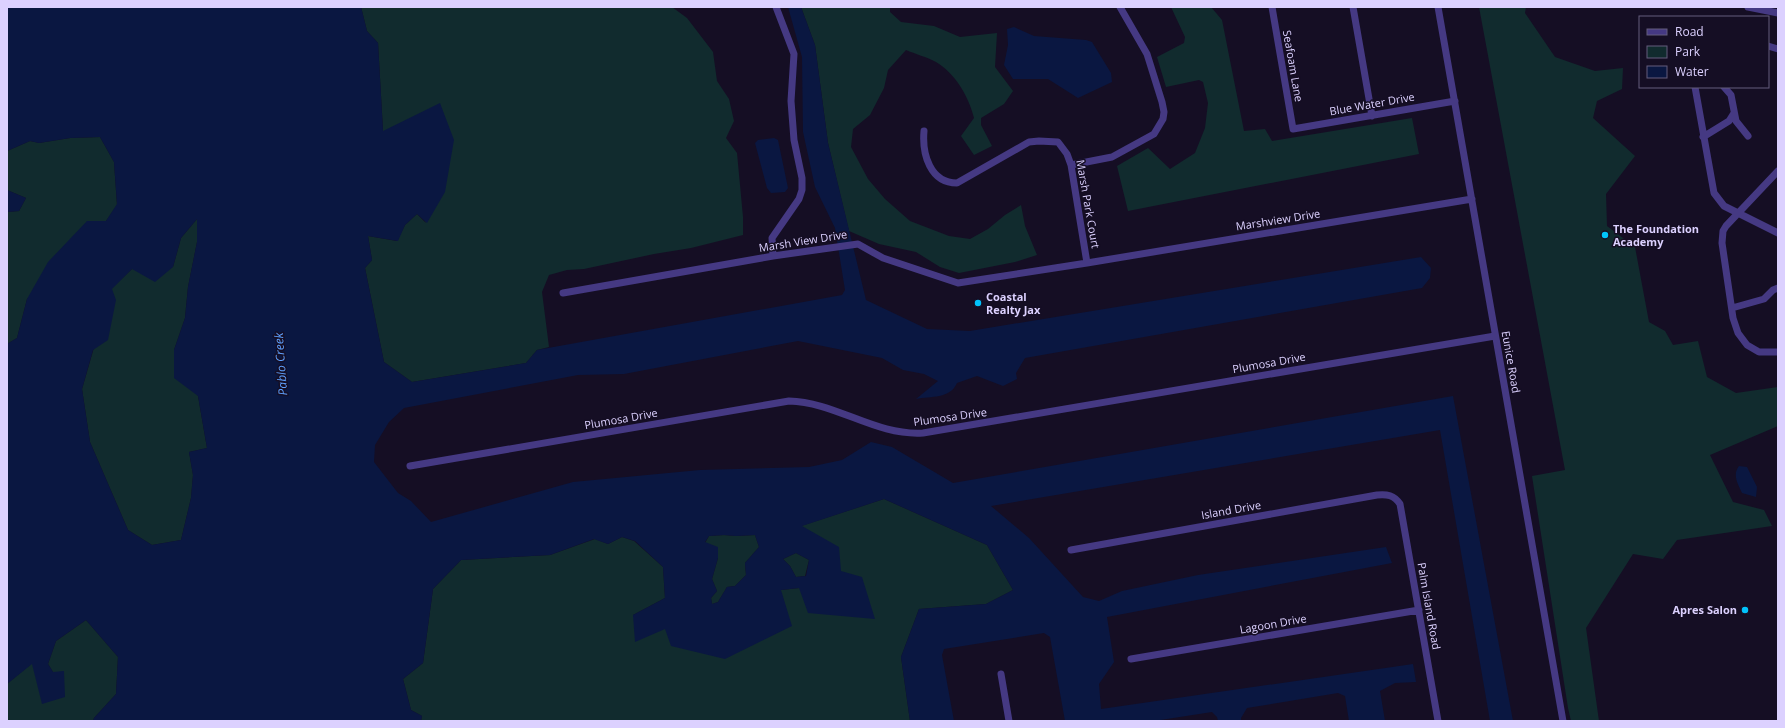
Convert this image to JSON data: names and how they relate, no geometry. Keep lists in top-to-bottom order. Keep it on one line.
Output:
{"streets":{"street":["Seafoam Lane","Blue Water Drive","Marsh Park Court","Marshview Drive","Marsh View Drive","Eunice Road","Plumosa Drive","Island Drive","Palm Island Road","Lagoon Drive"]},"crossings":[["Seafoam Lane","Blue Water Drive"],["Blue Water Drive","Eunice Road"],["Marsh Park Court","Marshview Drive"],["Marsh Park Court","Marsh View Drive"],["Marshview Drive","Marsh View Drive"],["Marshview Drive","Eunice Road"],["Eunice Road","Plumosa Drive"],["Island Drive","Palm Island Road"],["Palm Island Road","Lagoon Drive"]],"water":["Pablo Creek"],"places":["The Foundation Academy","Coastal Realty Jax","Apres Salon"],"legend":["Road","Park","Water"]}
